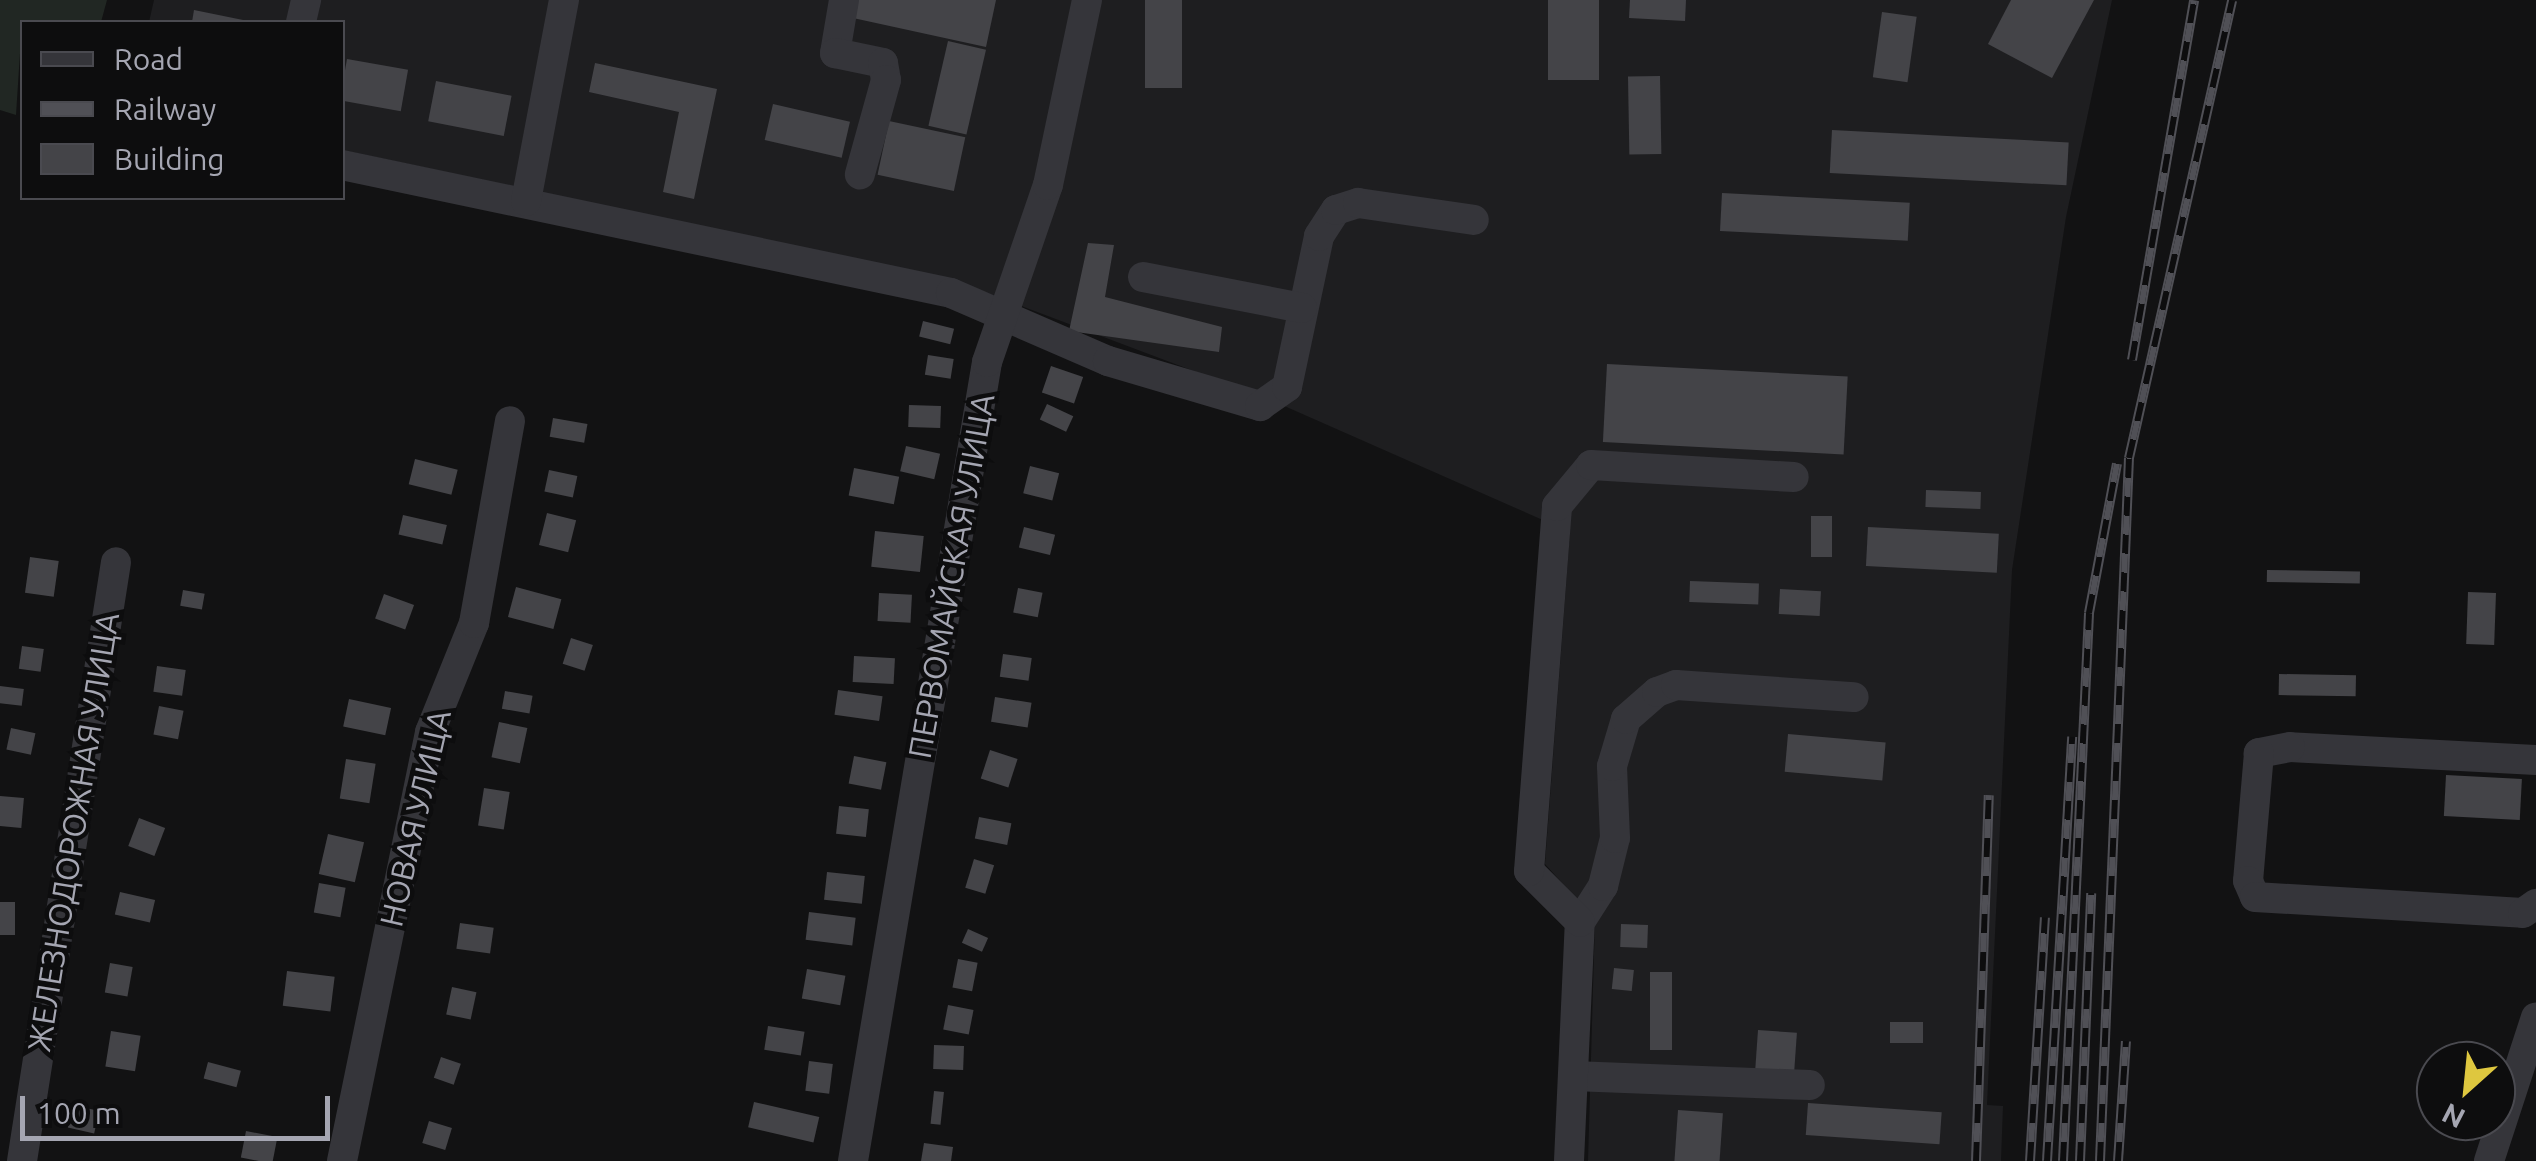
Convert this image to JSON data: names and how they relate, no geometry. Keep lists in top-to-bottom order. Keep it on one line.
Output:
{"streets":{"street":["ПЕРВОМАЙСКАЯ УЛИЦА","НОВАЯ УЛИЦА","ЖЕЛЕЗНОДОРОЖНАЯ УЛИЦА"]},"legend":["Road","Railway","Building"],"scale_bar":"100 m","north":"bottom left"}
